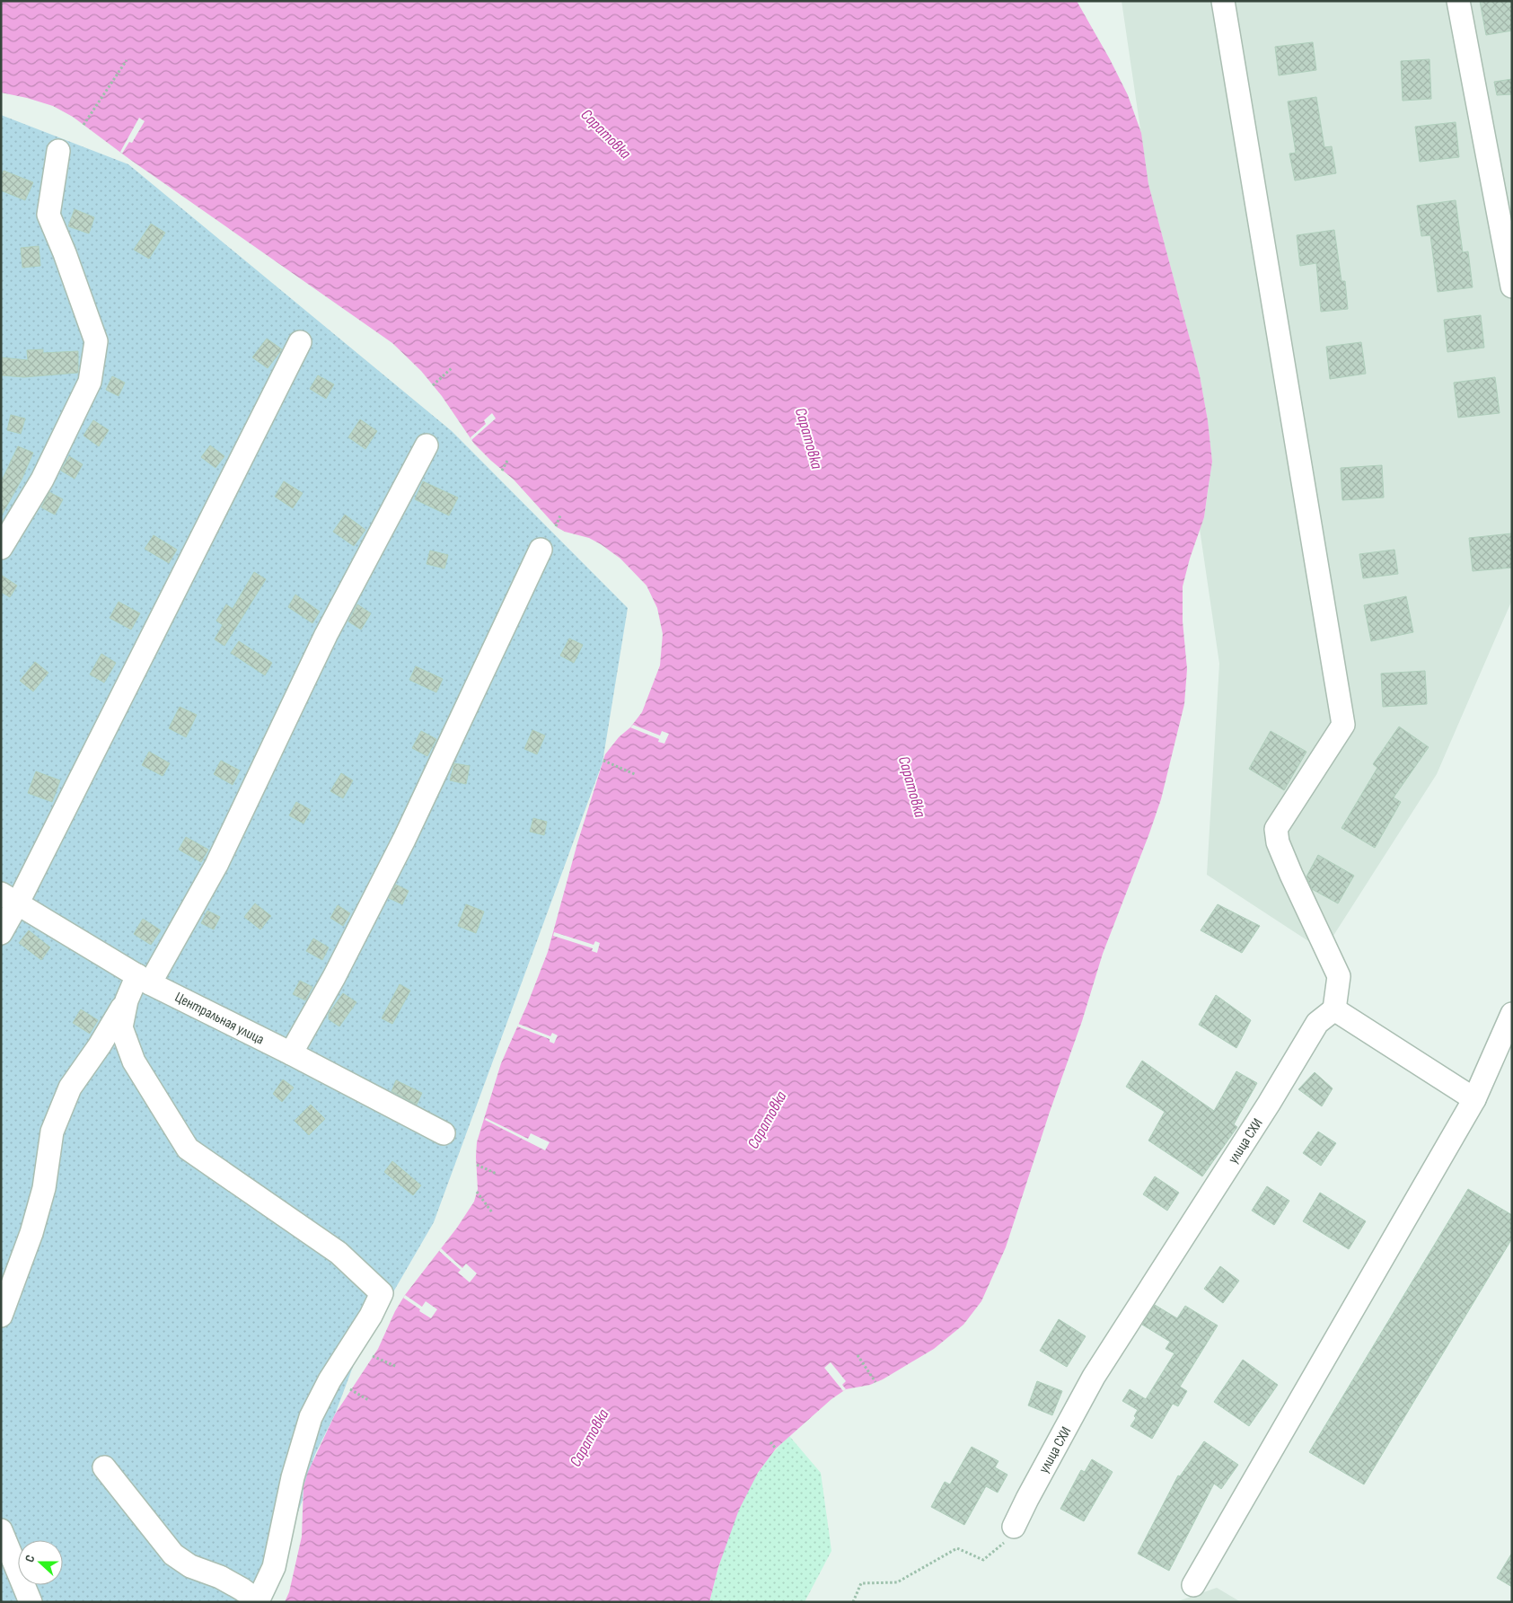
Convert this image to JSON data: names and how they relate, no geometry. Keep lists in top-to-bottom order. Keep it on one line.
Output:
{"streets":{"street":["Центральная улица","улица СХИ"]},"water":["Саратовка"],"north":"left"}
